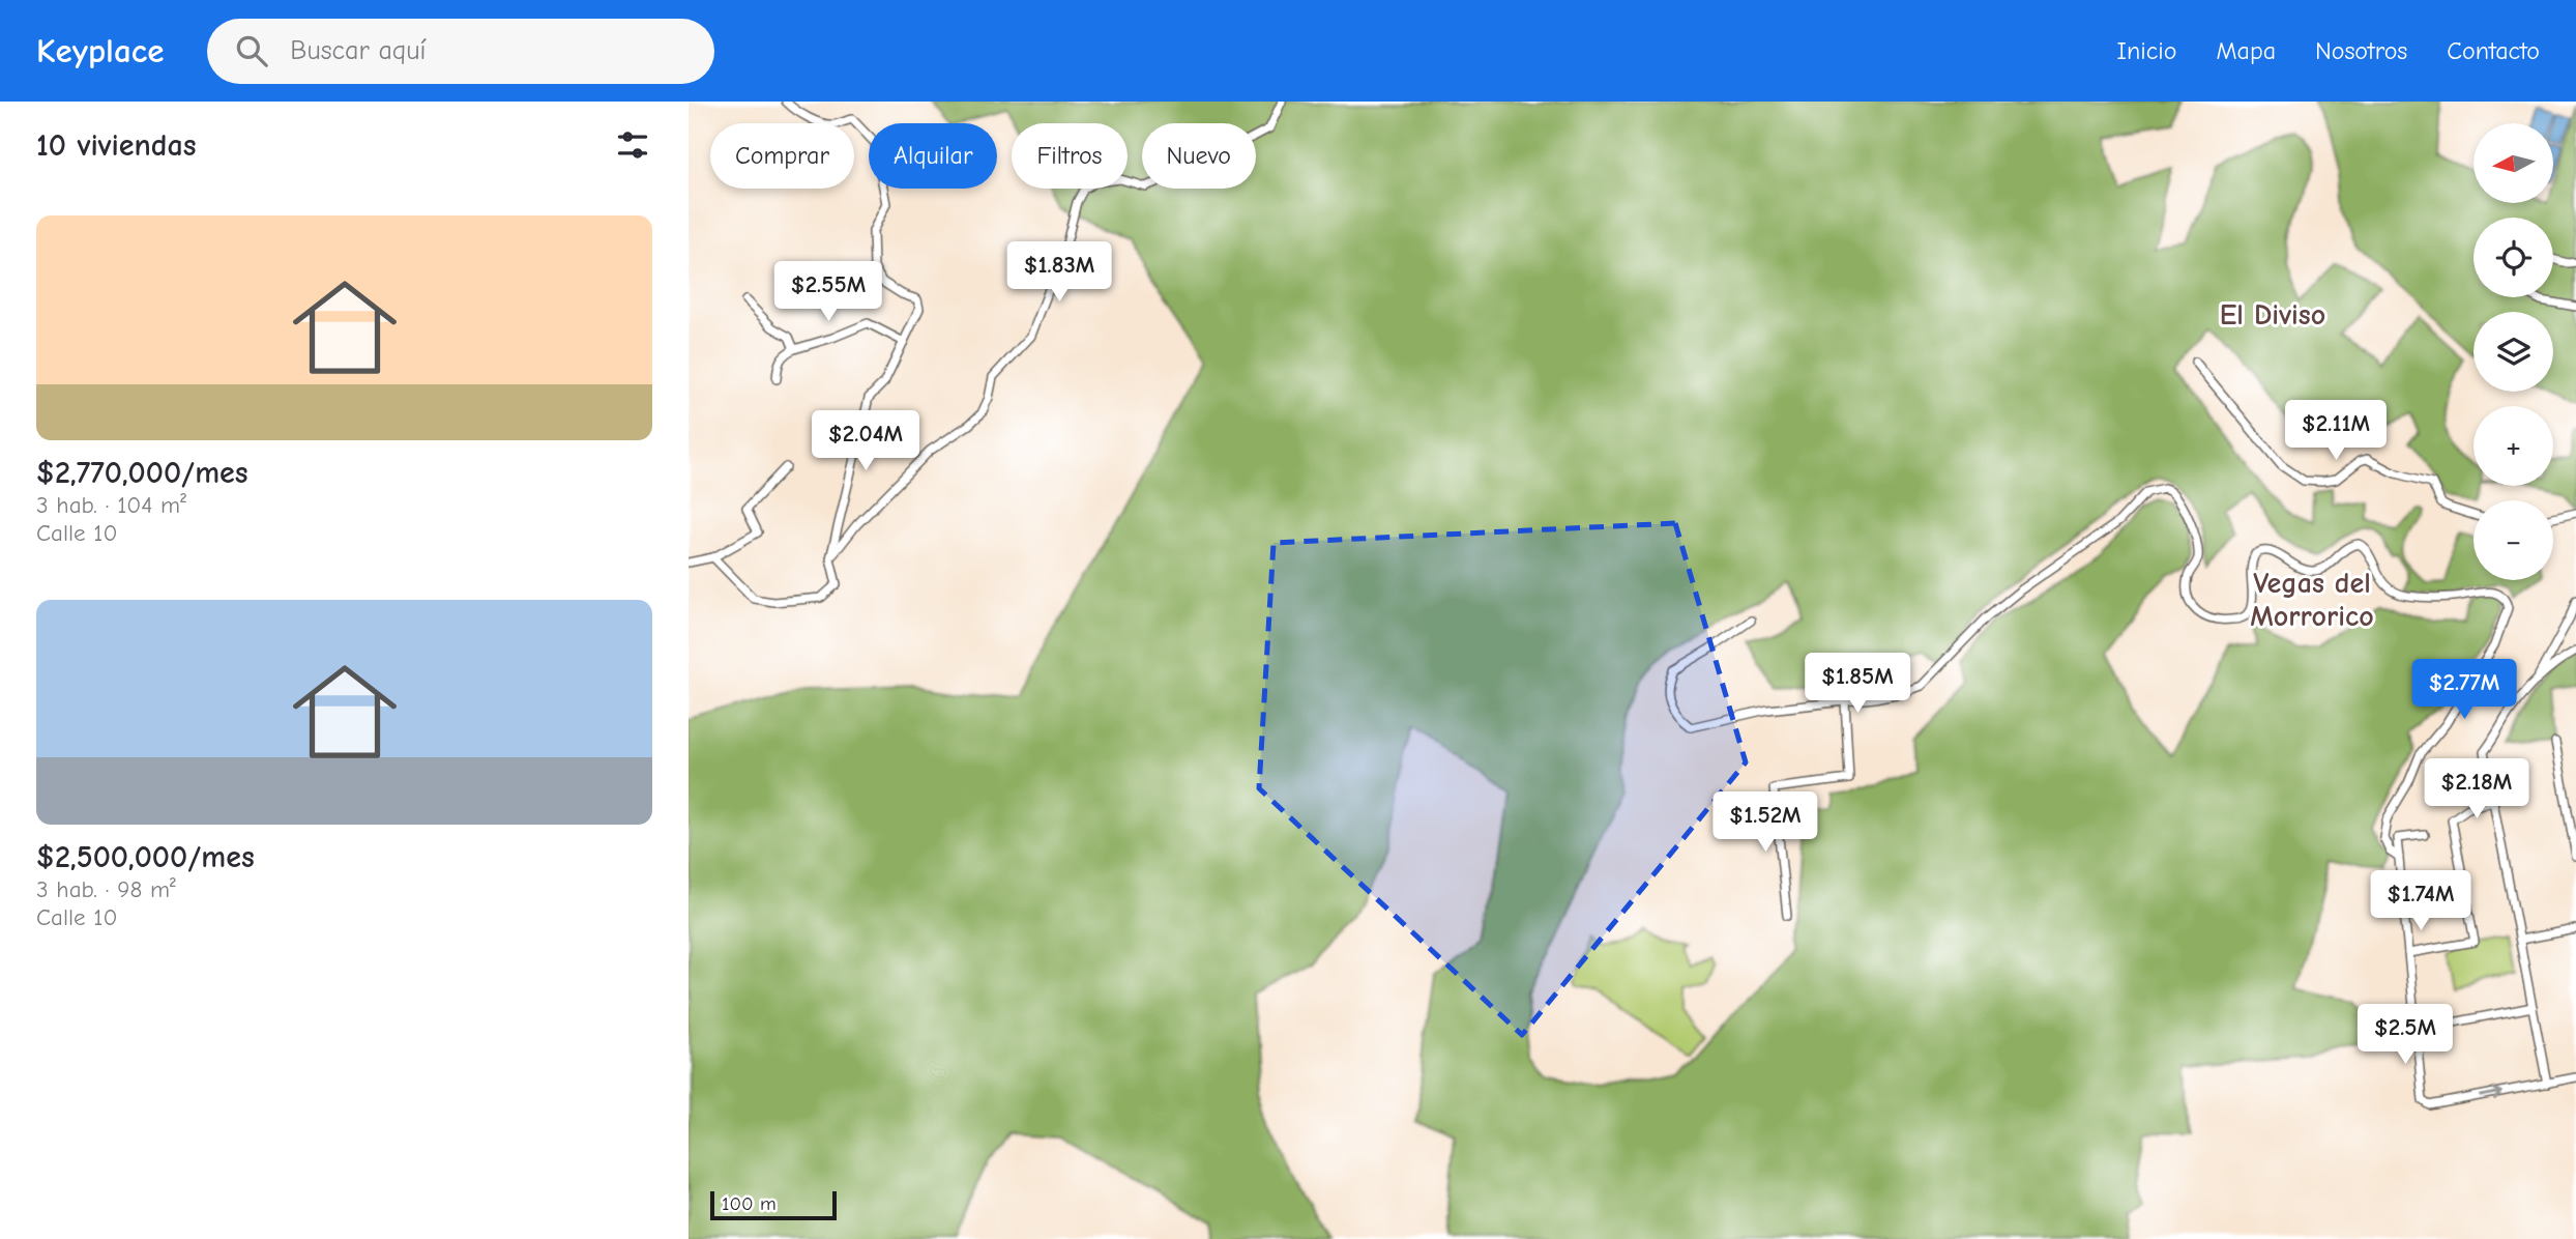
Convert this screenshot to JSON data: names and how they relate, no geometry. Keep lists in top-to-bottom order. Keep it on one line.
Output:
{"districts":["El Diviso","Vegas del Morrorico"],"scale_bar":"100 m","north":"left","page":{"header":"Keyplace","search":"Buscar aquí","nav":["Inicio","Mapa","Nosotros","Contacto"],"heading":"10 viviendas","map_buttons":["+","−"],"chip":["Comprar","Alquilar","Filtros","Nuevo"],"list":[{"name":"$2,770,000/mes","note":"3 hab. · 104 m² · Calle 10"},{"name":"$2,500,000/mes","note":"3 hab. · 98 m² · Calle 10"}],"price":["$1.83M","$2.55M","$2.11M","$2.04M","$1.85M","$2.77M","$2.18M","$1.52M","$1.74M","$2.5M"],"scale":"100 m"}}
